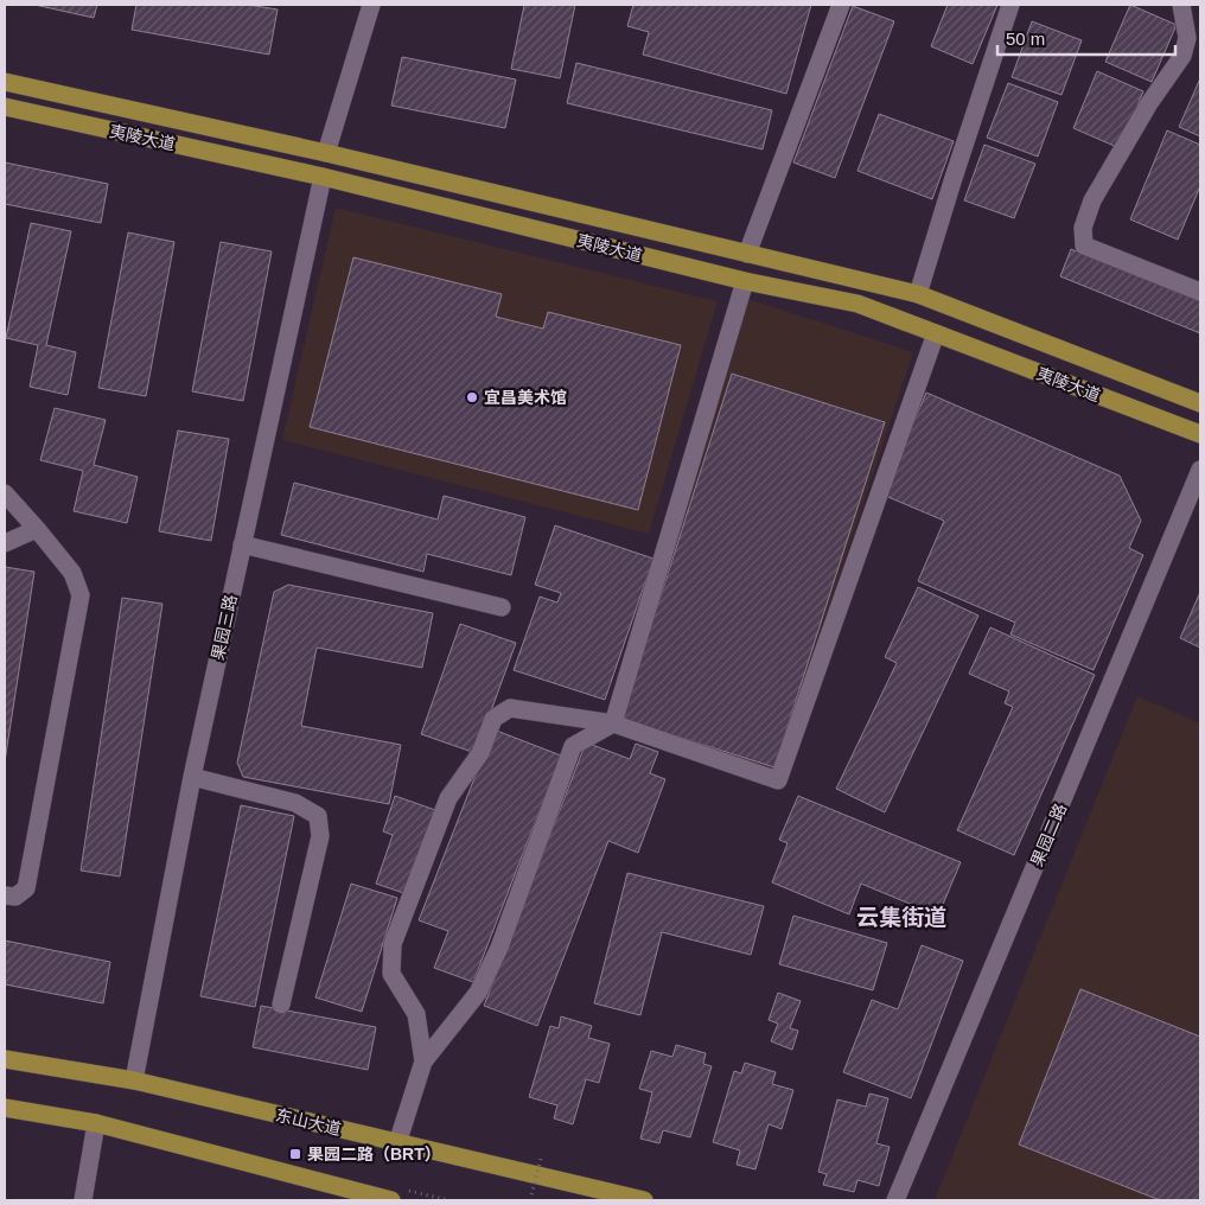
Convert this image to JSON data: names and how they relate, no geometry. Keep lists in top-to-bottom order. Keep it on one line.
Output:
{"streets":{"main road":["夷陵大道","东山大道"],"street":["果园三路","果园二路"]},"crossings":[["夷陵大道","果园三路"],["果园三路","东山大道"]],"districts":["云集街道"],"places":{"other":["宜昌美术馆"],"transit":["果园二路（BRT）"]},"scale_bar":"50 m"}
